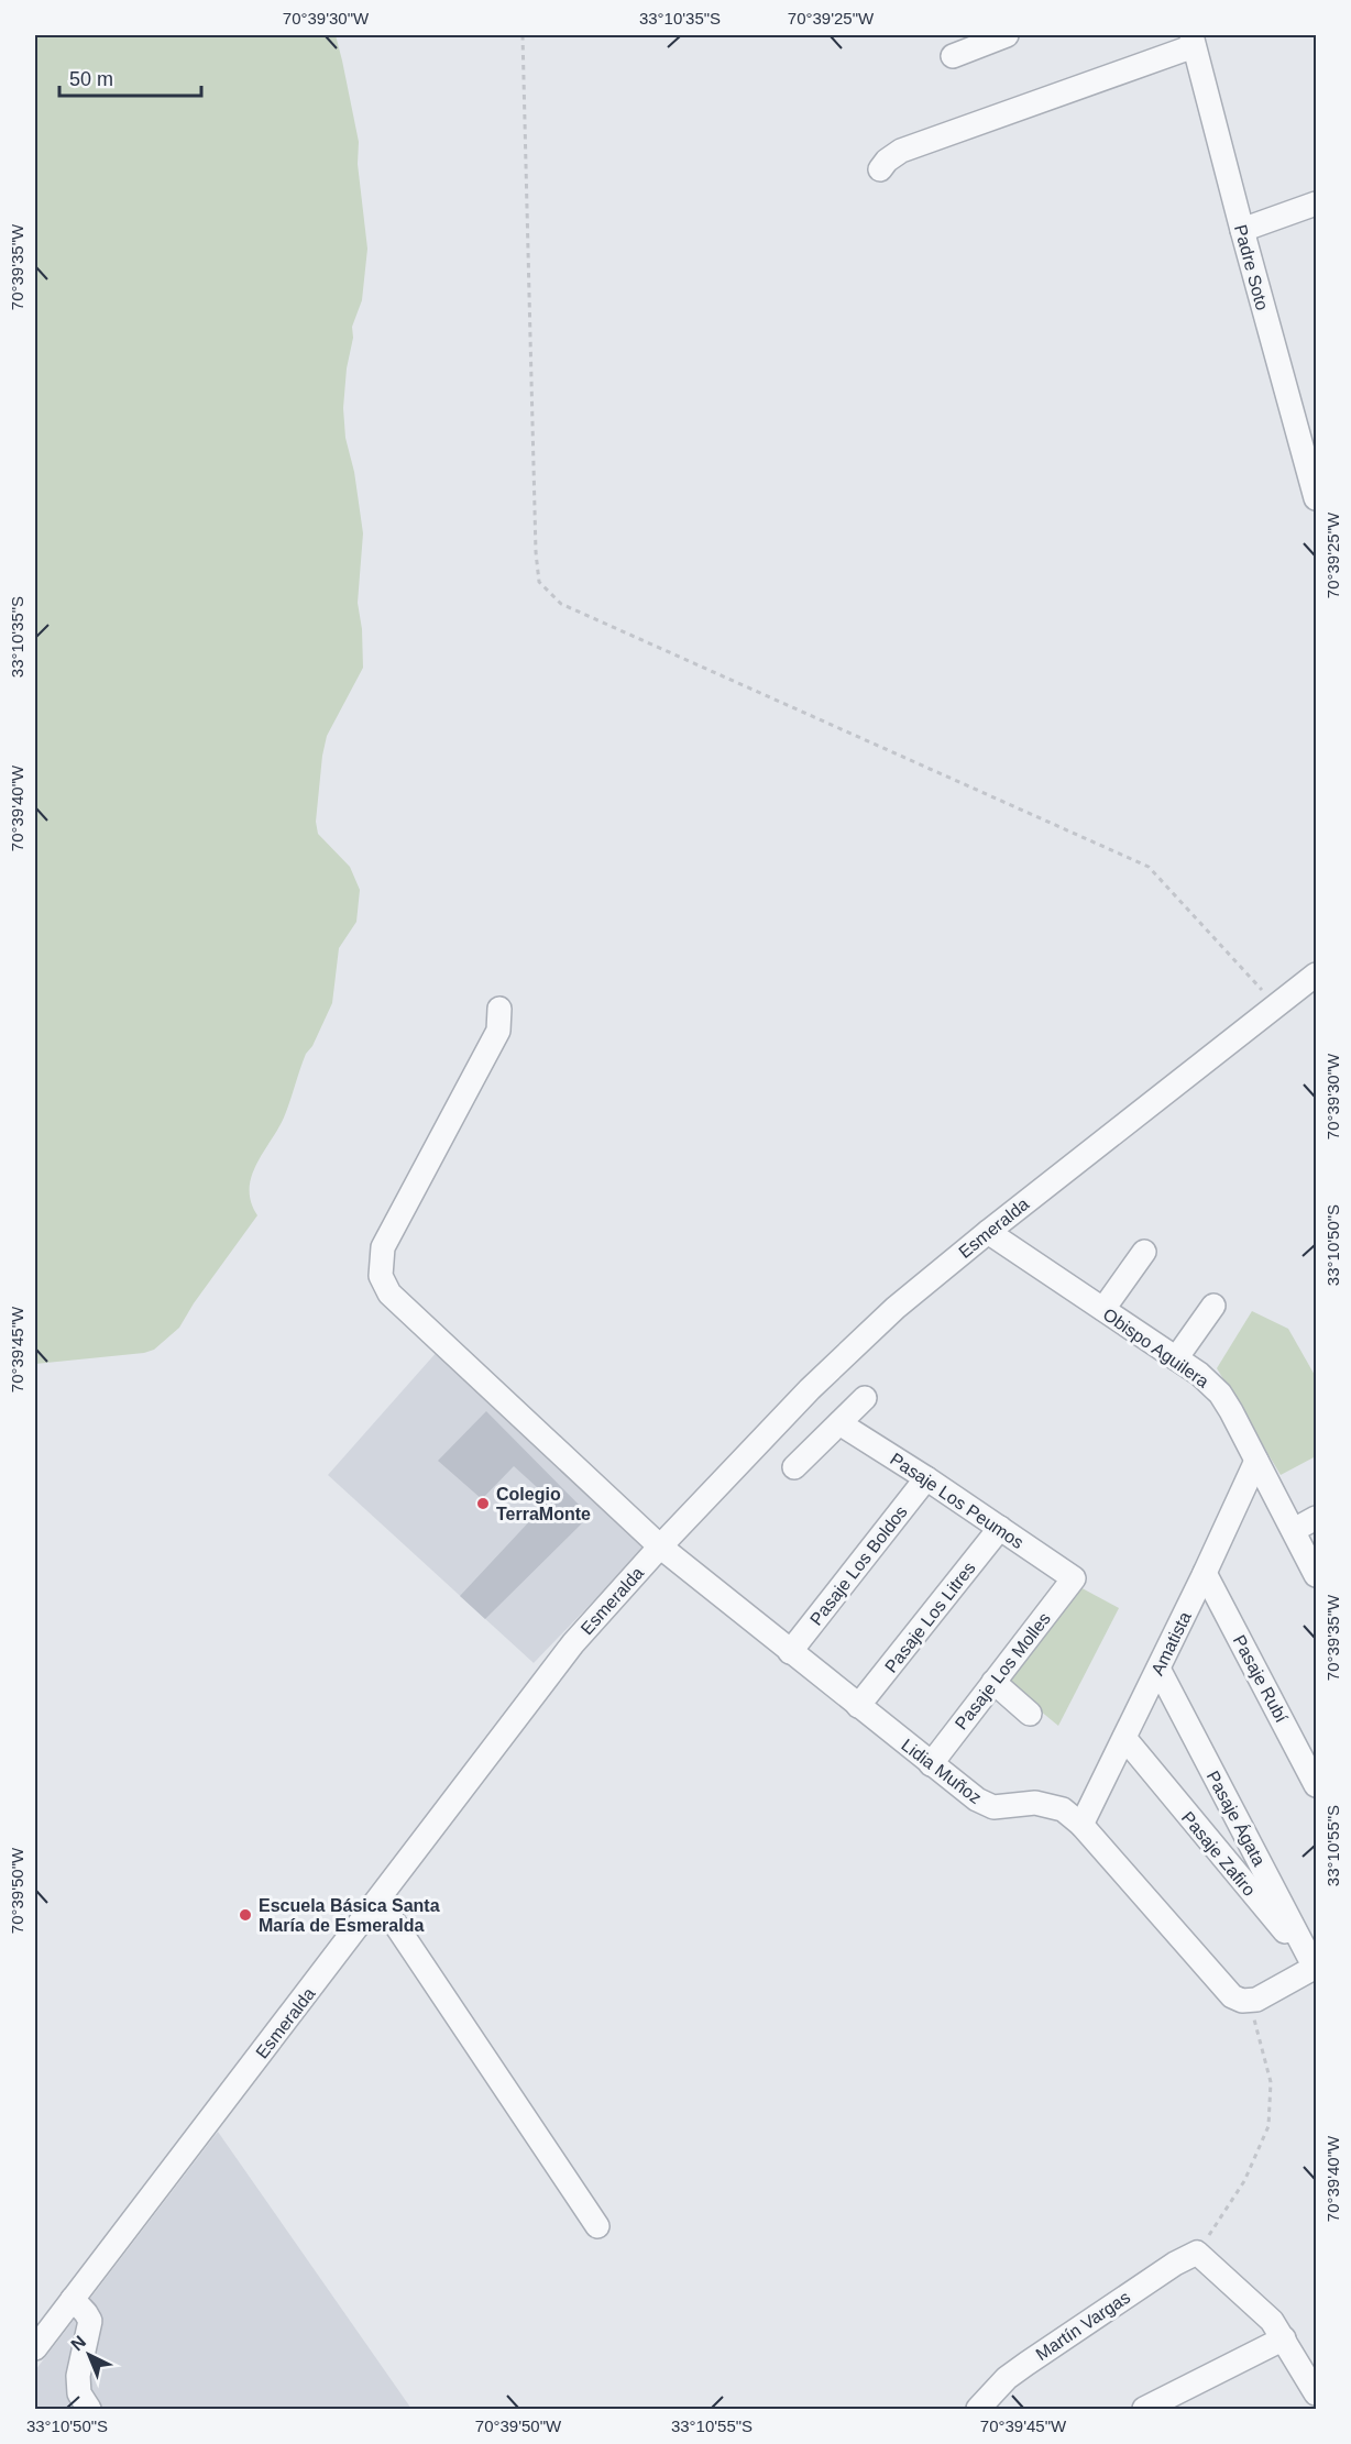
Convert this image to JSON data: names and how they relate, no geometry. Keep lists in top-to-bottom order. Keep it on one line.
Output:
{"streets":{"street":["Padre Soto","Esmeralda","Obispo Aguilera","Pasaje Los Peumos","Pasaje Los Boldos","Pasaje Los Litres","Amatista","Pasaje Los Molles","Pasaje Rubí","Lidia Muñoz","Pasaje Ágata","Pasaje Zafiro","Martín Vargas"]},"crossings":[["Esmeralda","Obispo Aguilera"],["Esmeralda","Lidia Muñoz"],["Obispo Aguilera","Amatista"],["Pasaje Los Peumos","Pasaje Los Boldos"],["Pasaje Los Peumos","Pasaje Los Litres"],["Pasaje Los Peumos","Pasaje Los Molles"],["Pasaje Los Boldos","Lidia Muñoz"],["Pasaje Los Litres","Lidia Muñoz"],["Amatista","Pasaje Rubí"],["Amatista","Lidia Muñoz"],["Amatista","Pasaje Ágata"],["Amatista","Pasaje Zafiro"],["Pasaje Los Molles","Lidia Muñoz"],["Pasaje Ágata","Pasaje Zafiro"]],"places":["Colegio TerraMonte","Escuela Básica Santa María de Esmeralda"],"scale_bar":"50 m","north":"top left","coordinates":["70°39'30\"W","33°10'35\"S","70°39'25\"W","70°39'35\"W","70°39'40\"W","33°10'50\"S","70°39'45\"W","33°10'55\"S","70°39'50\"W"]}
